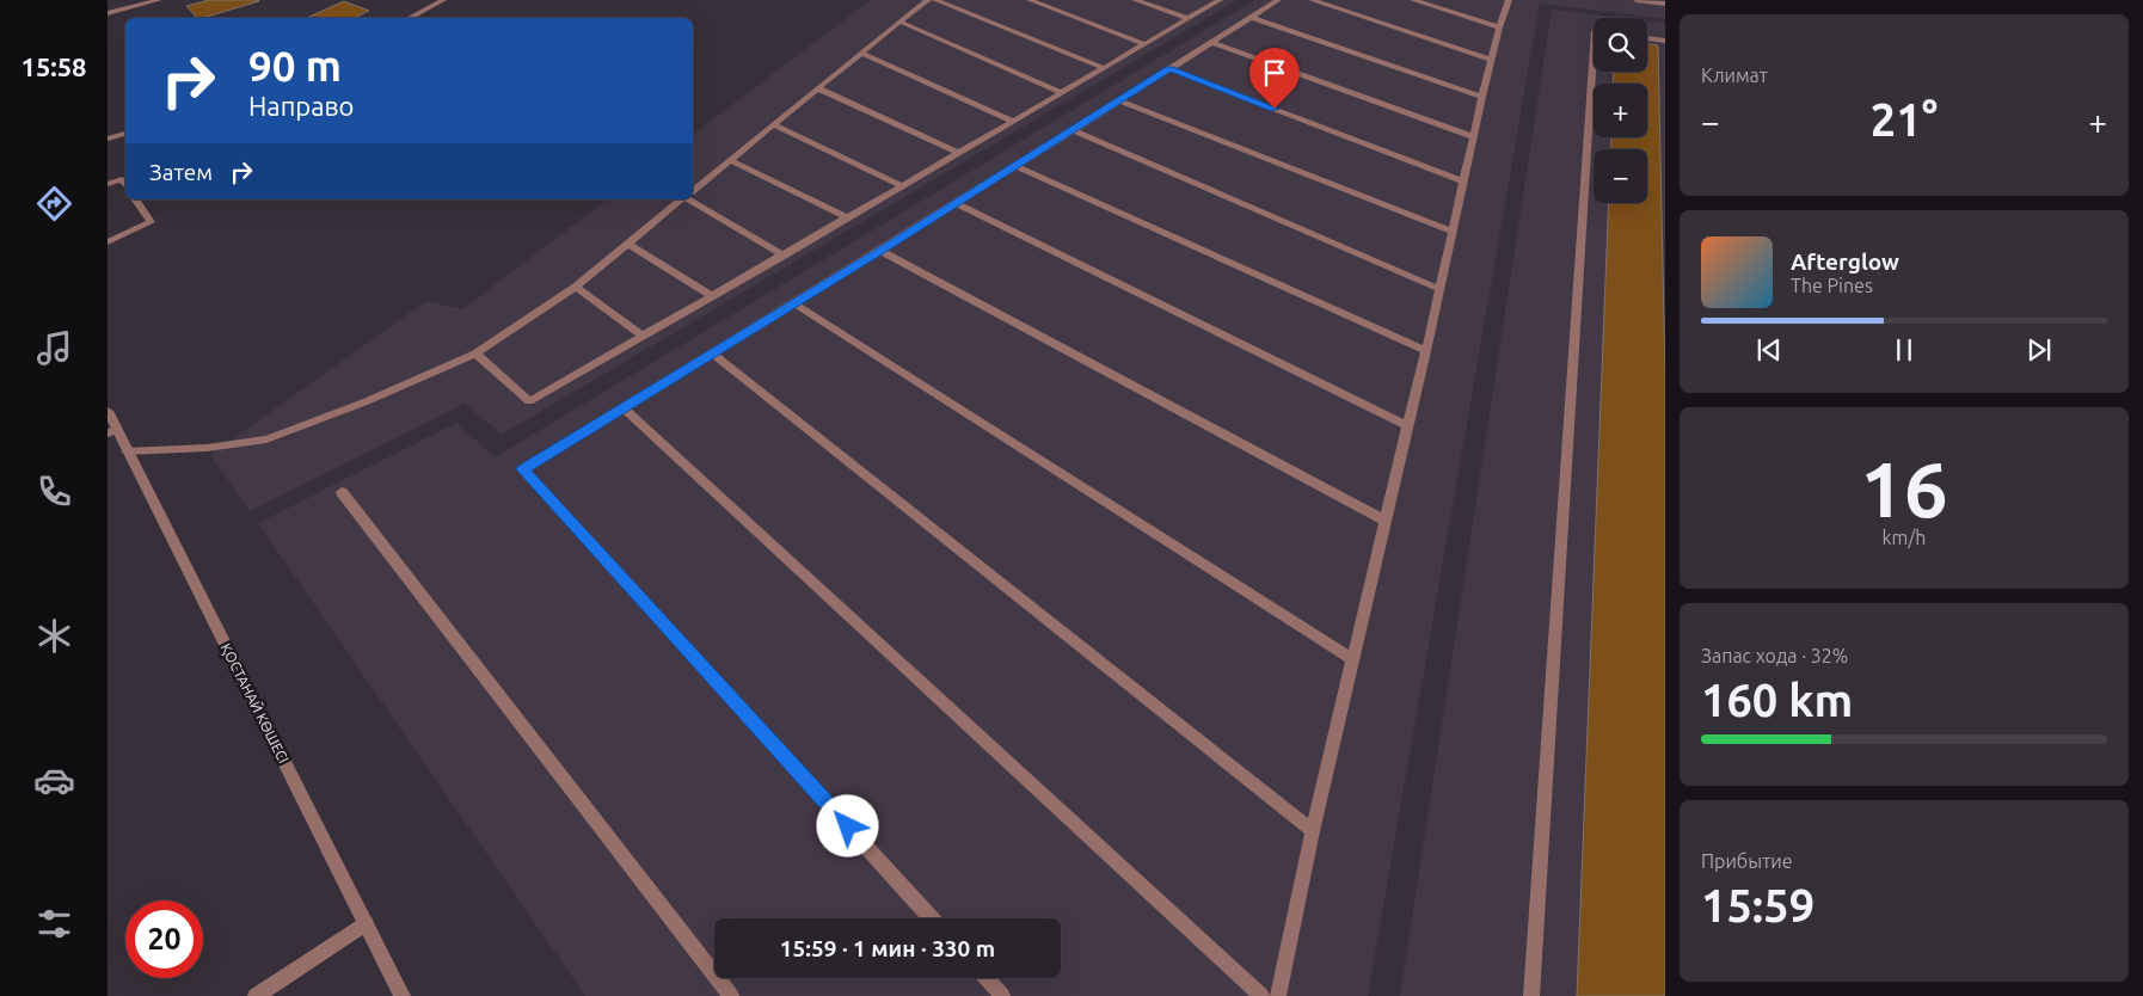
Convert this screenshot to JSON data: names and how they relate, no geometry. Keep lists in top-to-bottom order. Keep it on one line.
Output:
{"streets":{"street":["ҚОСТАНАЙ КӨШЕСІ"]},"page":{"tabs":"15:58","tile":["Климат",["16","km/h"],["Запас хода · 32%","160 km"],["Прибытие","15:59"]],"map_buttons":["+","−"],"turn":["90 m","Направо"],"heat":["−","21°","+"],"then":"Затем","song":["Afterglow","The Pines"],"limit":"20","trip":"15:59 · 1 мин · 330 m"}}
